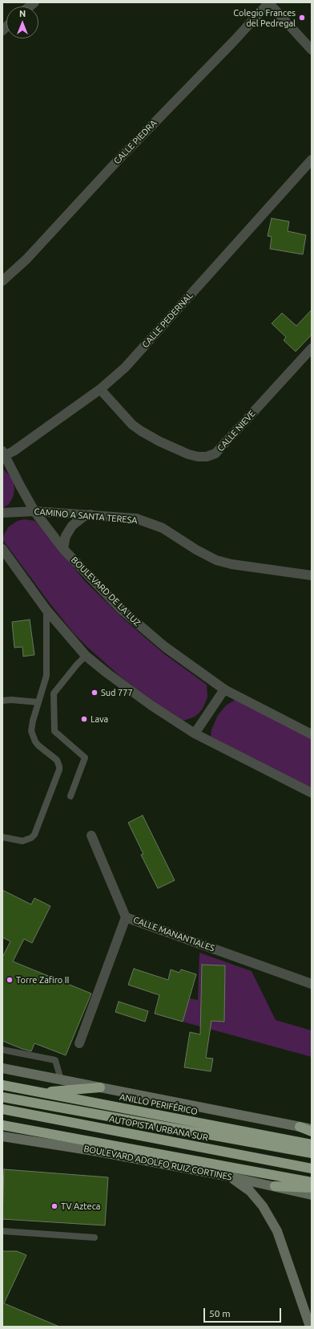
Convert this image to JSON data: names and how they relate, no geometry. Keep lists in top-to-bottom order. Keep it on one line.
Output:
{"streets":{"highway":["ANILLO PERIFÉRICO","AUTOPISTA URBANA SUR"],"main road":["BOULEVARD ADOLFO RUIZ CORTINES"],"street":["CALLE PIEDRA","CALLE PEDERNAL","CALLE NIEVE","CAMINO A SANTA TERESA","BOULEVARD DE LA LUZ","CALLE MANANTIALES"]},"crossings":[["CALLE PEDERNAL","CALLE NIEVE"],["CALLE PEDERNAL","BOULEVARD DE LA LUZ"],["CAMINO A SANTA TERESA","BOULEVARD DE LA LUZ"]],"places":["Colegio Frances del Pedregal","Sud 777","Lava","Torre Zafiro II","TV Azteca"],"scale_bar":"50 m","north":"top"}
